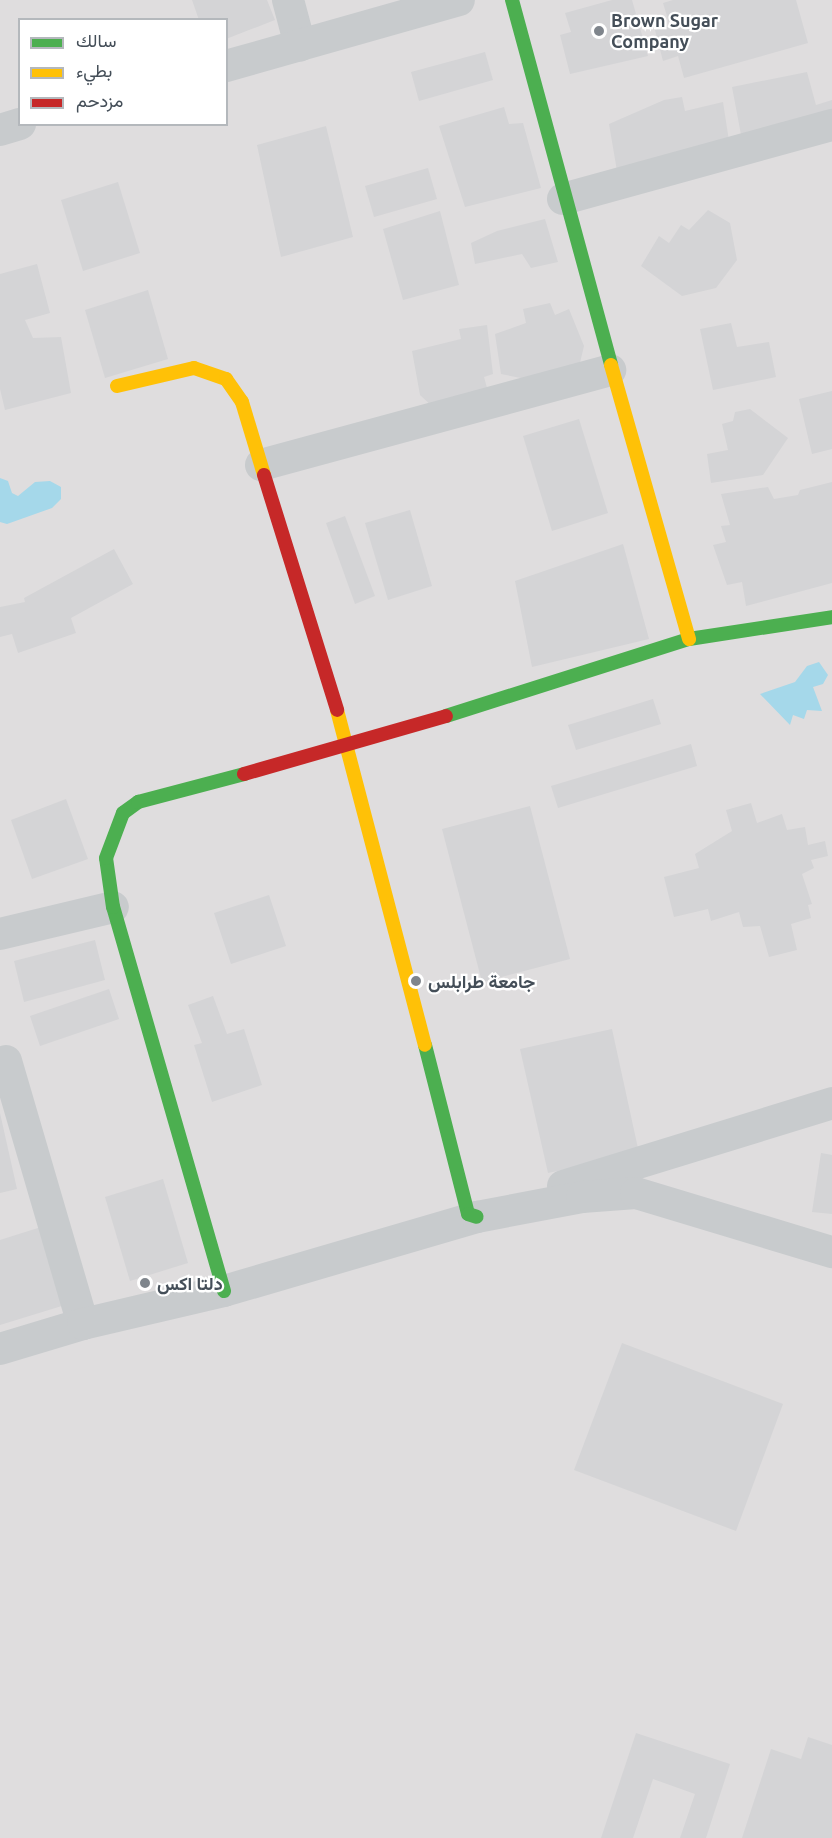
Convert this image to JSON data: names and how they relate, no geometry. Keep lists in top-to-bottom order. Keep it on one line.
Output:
{"places":["Brown Sugar Company","جامعة طرابلس","دلتا اكس"],"legend":["سالك","بطيء","مزدحم"]}
